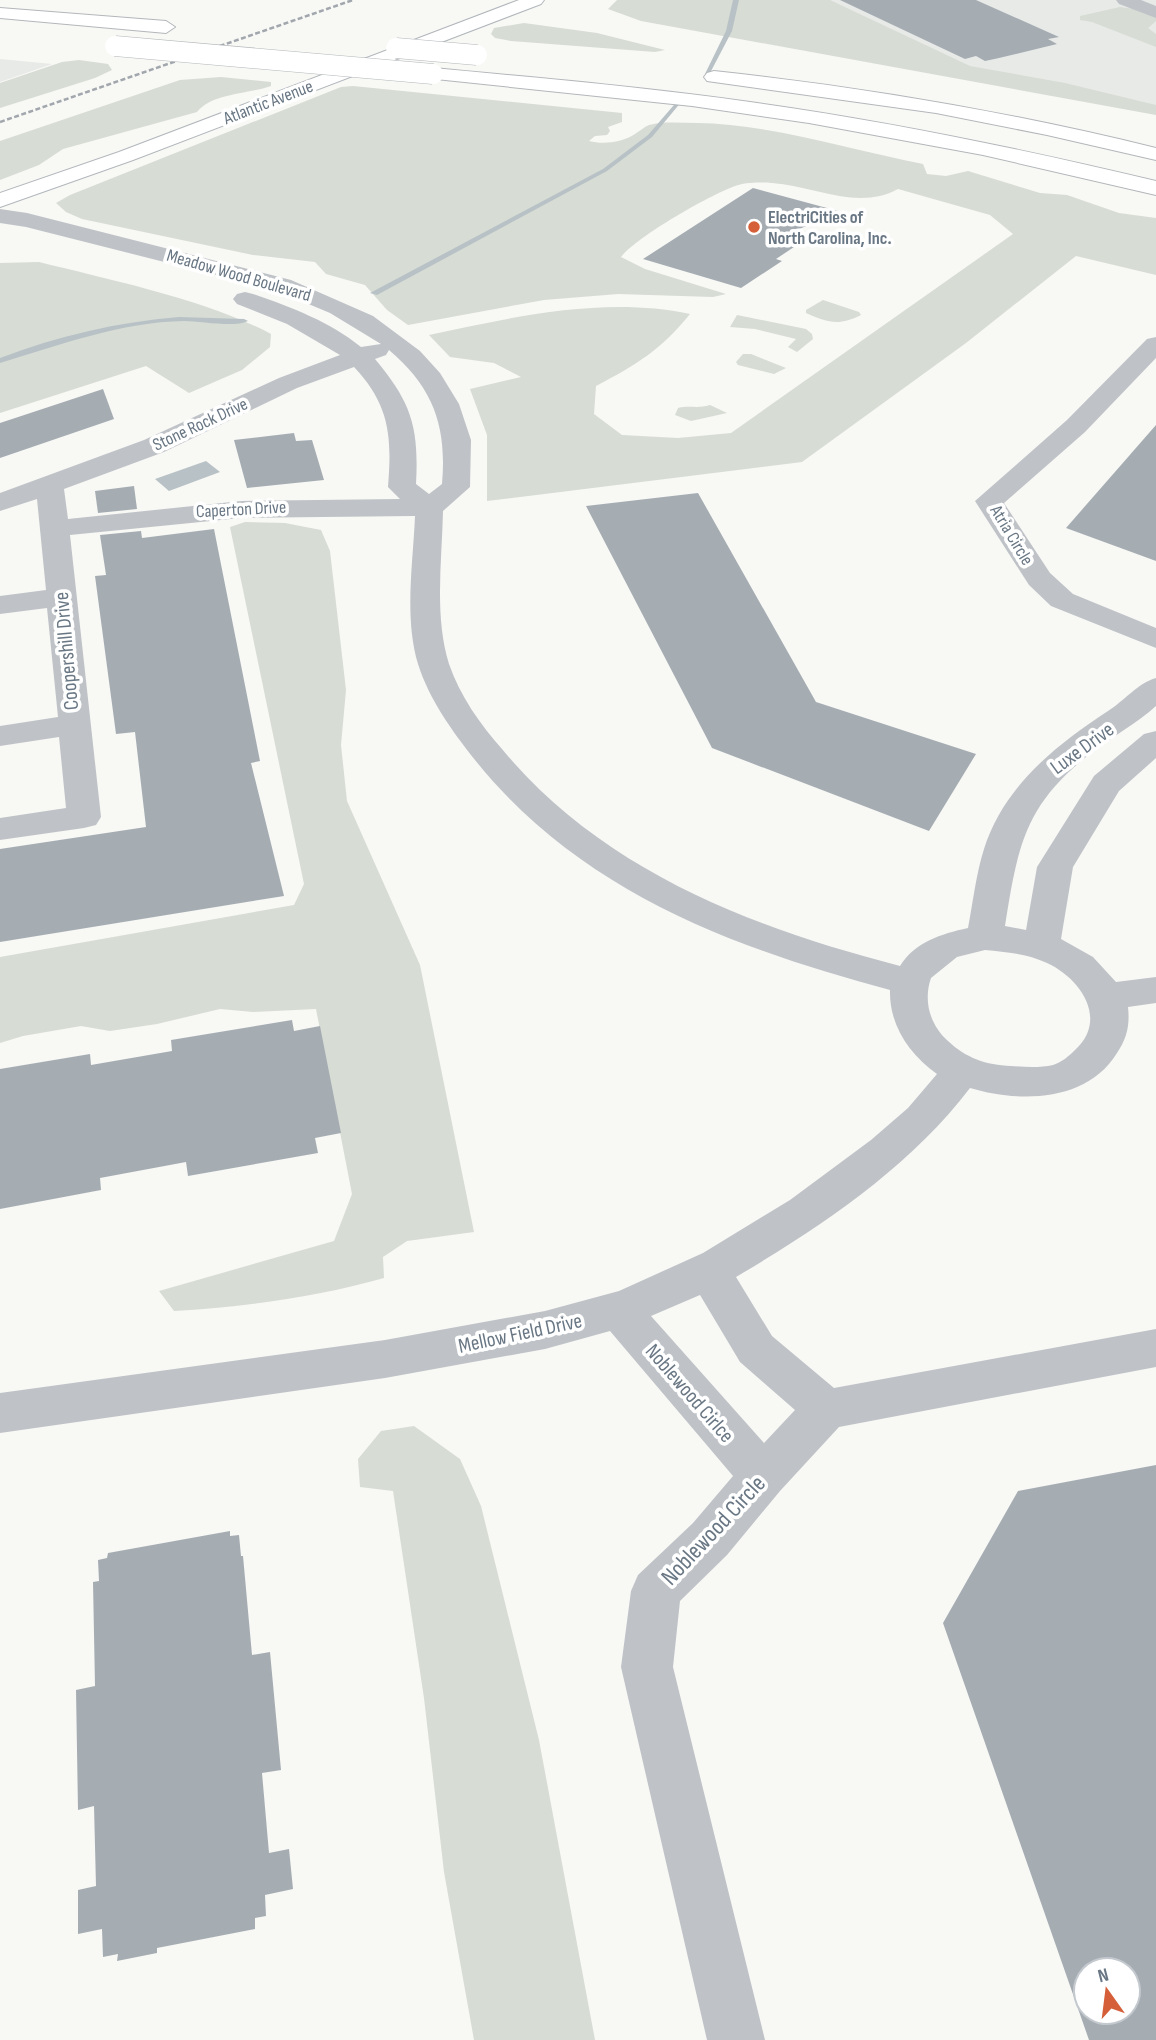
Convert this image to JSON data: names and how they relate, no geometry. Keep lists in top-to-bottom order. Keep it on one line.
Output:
{"streets":{"main road":["Atlantic Avenue"],"street":["Meadow Wood Boulevard","Stone Rock Drive","Caperton Drive","Atria Circle","Coopershill Drive","Luxe Drive","Mellow Field Drive","Noblewood Cirlce","Noblewood Circle"]},"crossings":[["Meadow Wood Boulevard","Stone Rock Drive"],["Meadow Wood Boulevard","Caperton Drive"],["Stone Rock Drive","Coopershill Drive"],["Caperton Drive","Coopershill Drive"],["Luxe Drive","Mellow Field Drive"],["Mellow Field Drive","Noblewood Cirlce"],["Noblewood Cirlce","Noblewood Circle"]],"places":["ElectriCities of North Carolina, Inc."],"north":"top"}
